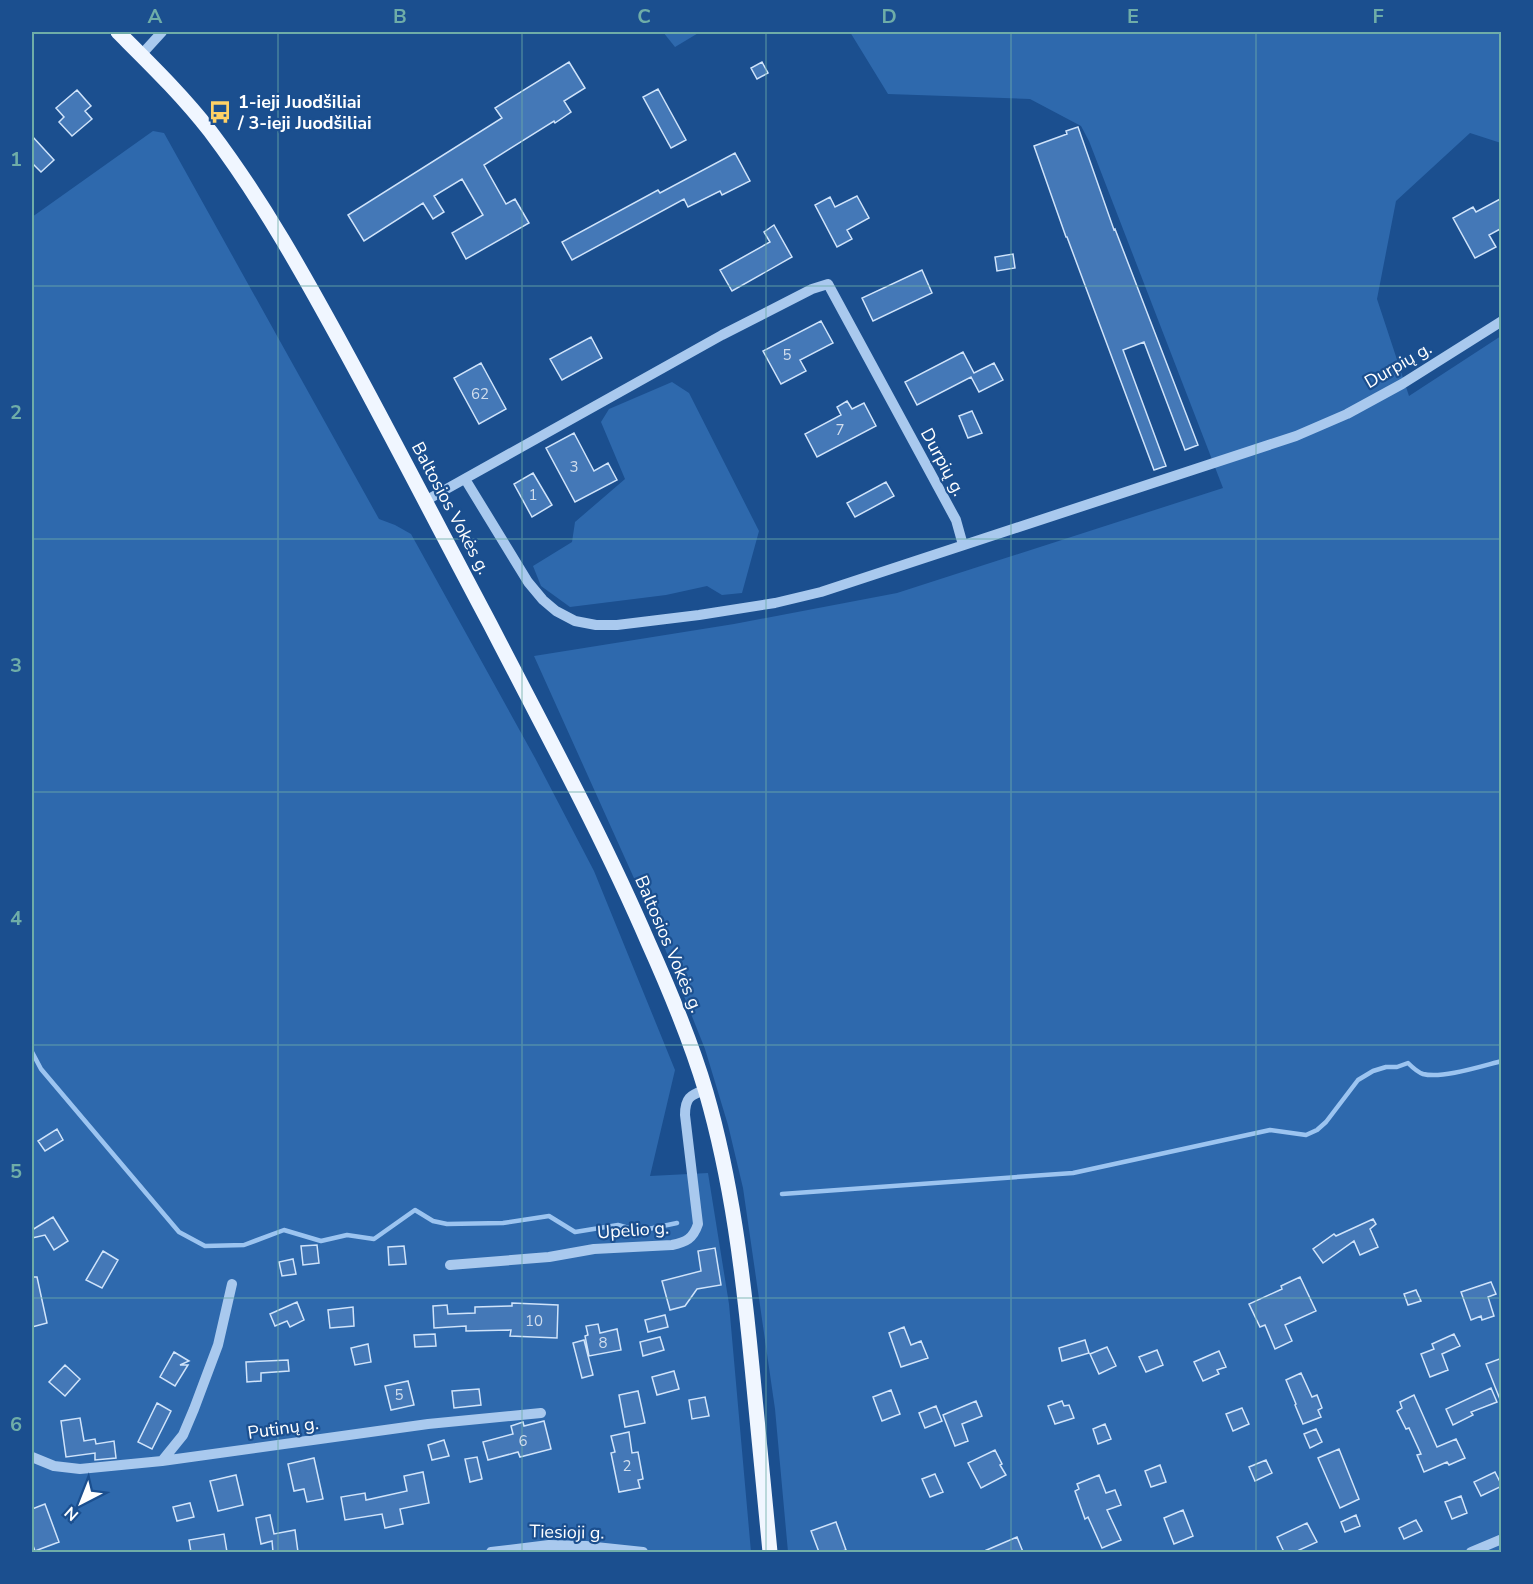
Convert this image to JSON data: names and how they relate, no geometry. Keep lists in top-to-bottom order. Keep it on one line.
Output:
{"streets":{"main road":["Baltosios Vokės g."],"street":["Durpių g.","Upelio g.","Putinų g.","Tiesioji g."]},"crossings":[["Durpių g.","Baltosios Vokės g."],["Baltosios Vokės g.","Upelio g."]],"places":{"bus stop":["1-ieji Juodšiliai / 3-ieji Juodšiliai"]},"house_numbers":["5","62","7","3","1","10","8","5","6","2"],"north":"bottom left","grid":{"columns":["A","B","C","D","E","F"],"rows":["1","2","3","4","5","6"]}}
